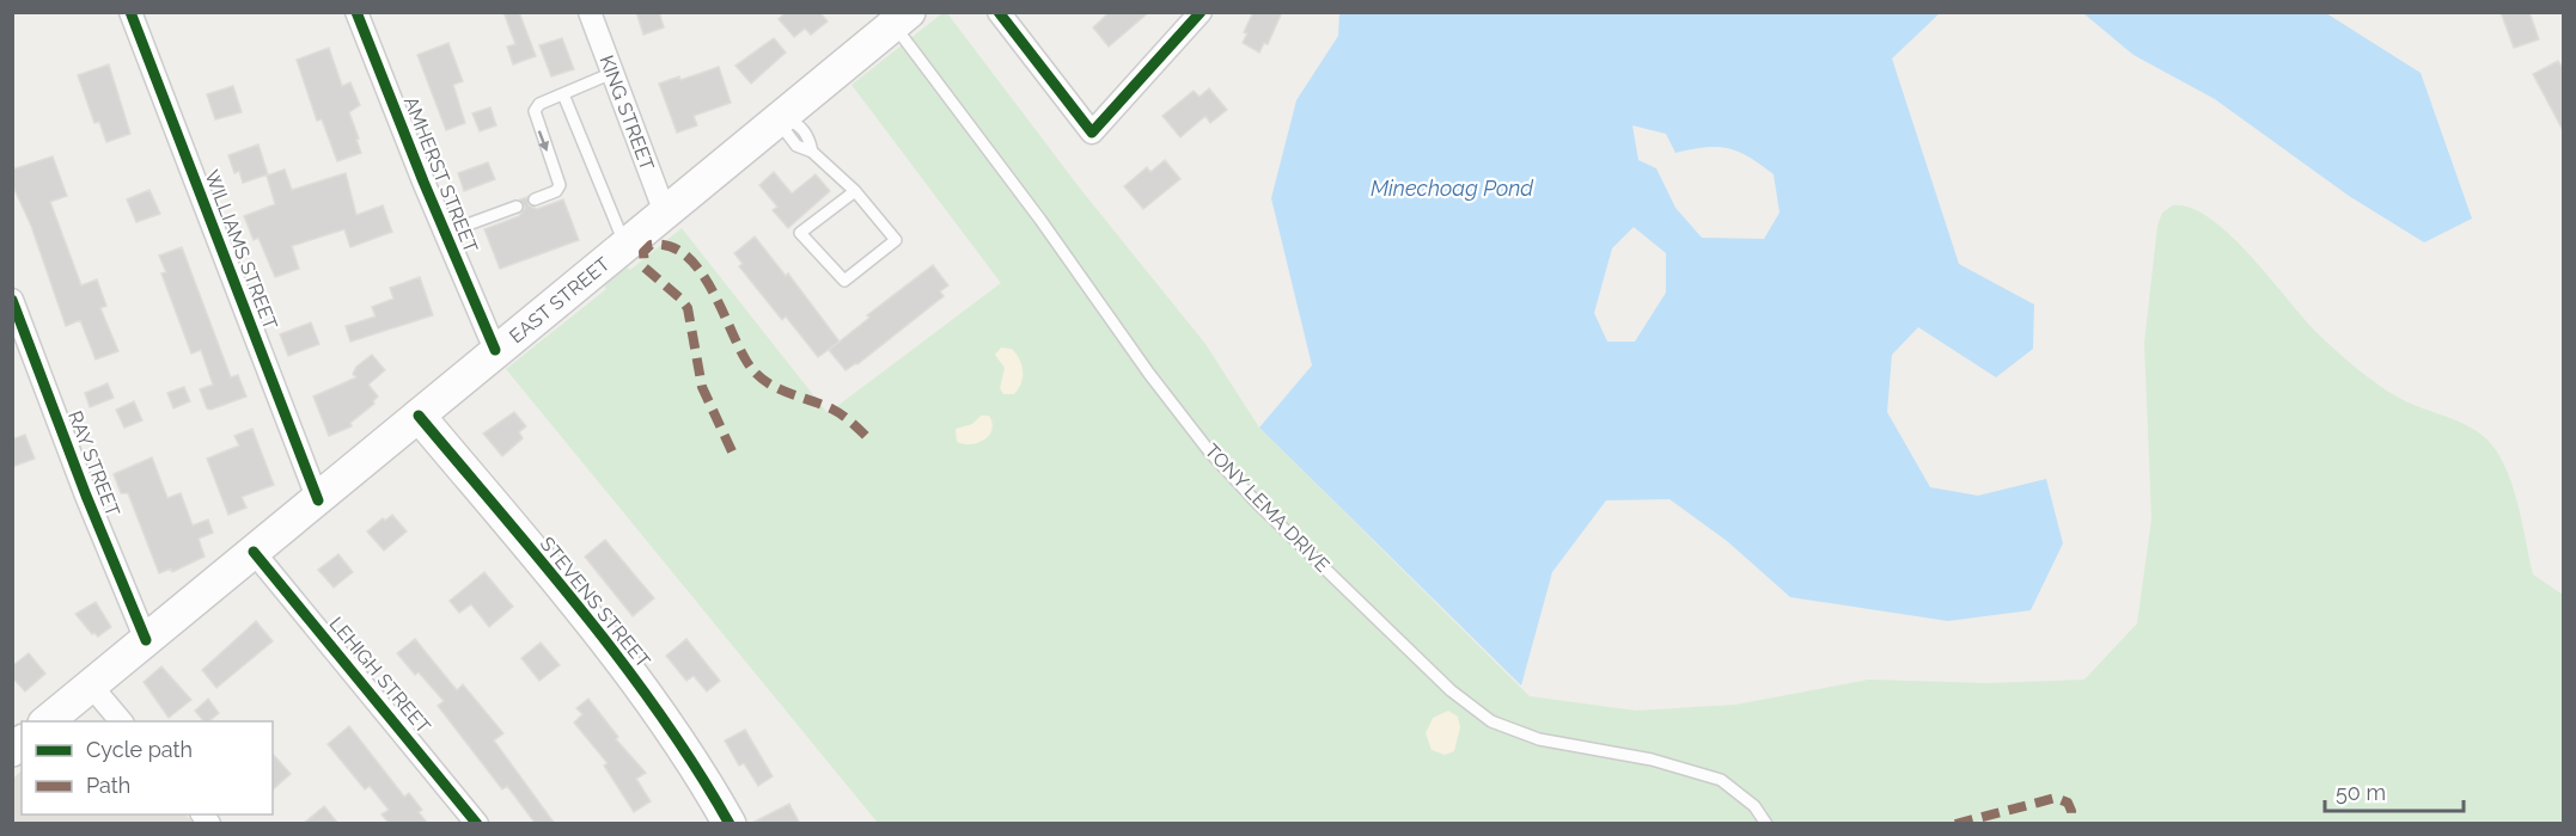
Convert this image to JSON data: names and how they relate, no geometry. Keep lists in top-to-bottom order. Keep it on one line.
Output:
{"streets":{"main road":["EAST STREET","STEVENS STREET"],"street":["KING STREET","AMHERST STREET","WILLIAMS STREET","RAY STREET","LEHIGH STREET"],"lane":["TONY LEMA DRIVE"]},"crossings":[["KING STREET","EAST STREET"],["AMHERST STREET","EAST STREET"],["WILLIAMS STREET","EAST STREET"],["EAST STREET","RAY STREET"],["EAST STREET","TONY LEMA DRIVE"],["EAST STREET","STEVENS STREET"],["EAST STREET","LEHIGH STREET"]],"water":["Minechoag Pond"],"legend":["Cycle path","Path"],"scale_bar":"50 m"}
